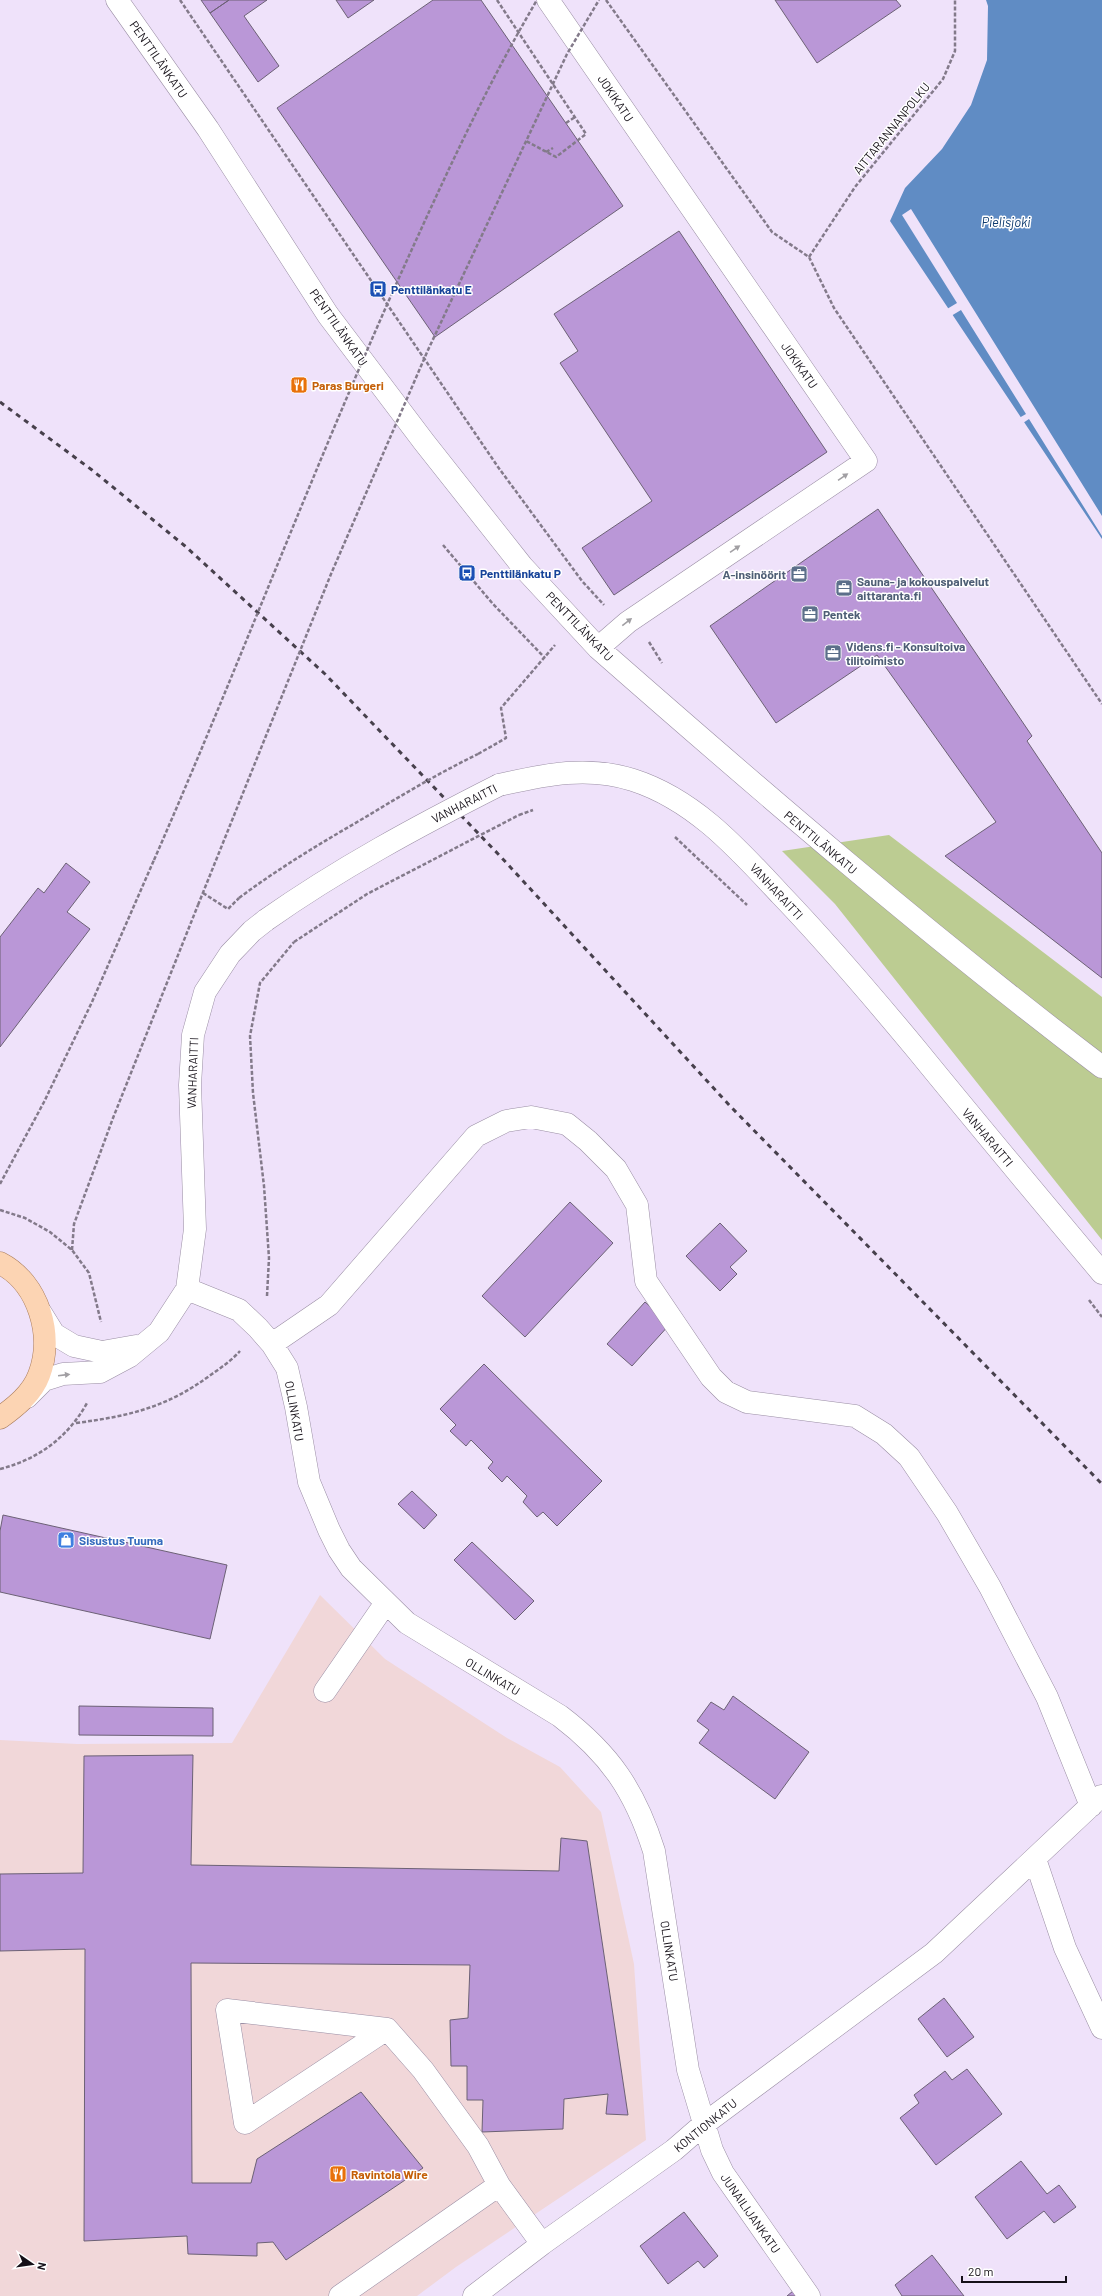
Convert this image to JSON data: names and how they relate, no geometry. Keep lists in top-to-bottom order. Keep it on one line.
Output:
{"streets":{"street":["PENTTILÄNKATU","JOKIKATU","VANHARAITTI","OLLINKATU","KONTIONKATU","JUNAILIJANKATU"],"path":["AITTARANNANPOLKU"]},"crossings":[["PENTTILÄNKATU","JOKIKATU"],["VANHARAITTI","OLLINKATU"],["OLLINKATU","KONTIONKATU"],["OLLINKATU","JUNAILIJANKATU"],["KONTIONKATU","JUNAILIJANKATU"]],"water":["Pielisjoki"],"places":{"bus stop":["Penttilänkatu E","Penttilänkatu P"],"restaurant":["Paras Burgeri","Ravintola Wire"],"office":["A-insinöörit","Sauna- ja kokouspalvelut aittaranta.fi","Pentek","Videns.fi - Konsultoiva tilitoimisto"],"shop":["Sisustus Tuuma"]},"scale_bar":"20 m","north":"right"}
